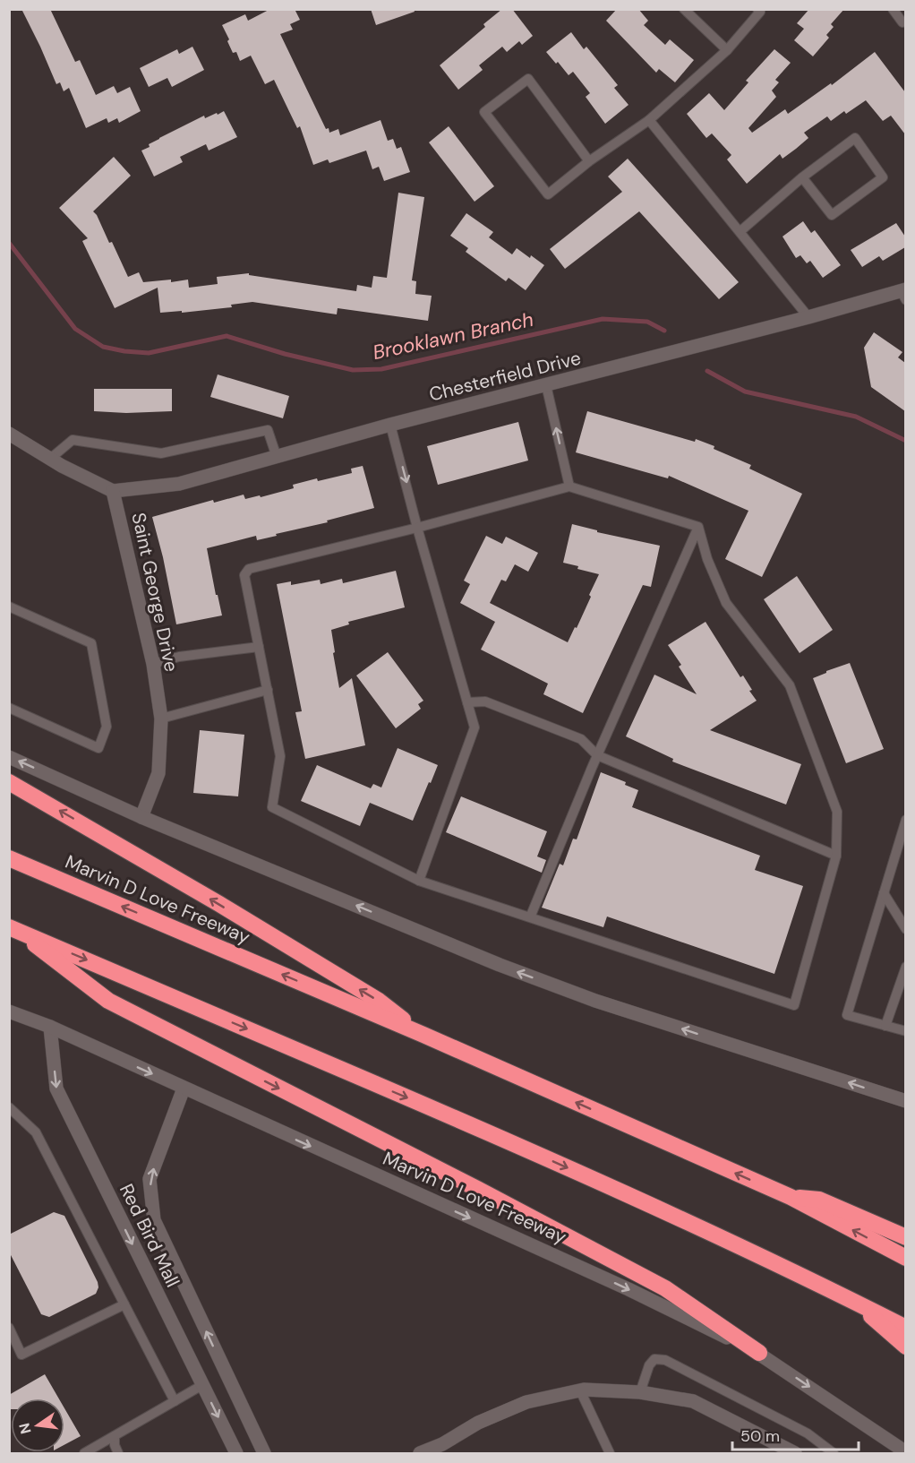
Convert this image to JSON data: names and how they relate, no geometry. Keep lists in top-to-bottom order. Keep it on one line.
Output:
{"streets":{"highway":["Marvin D Love Freeway"],"street":["Chesterfield Drive","Saint George Drive","Red Bird Mall"]},"crossings":[["Chesterfield Drive","Saint George Drive"],["Marvin D Love Freeway","Red Bird Mall"]],"water":["Brooklawn Branch"],"scale_bar":"50 m","north":"left"}
